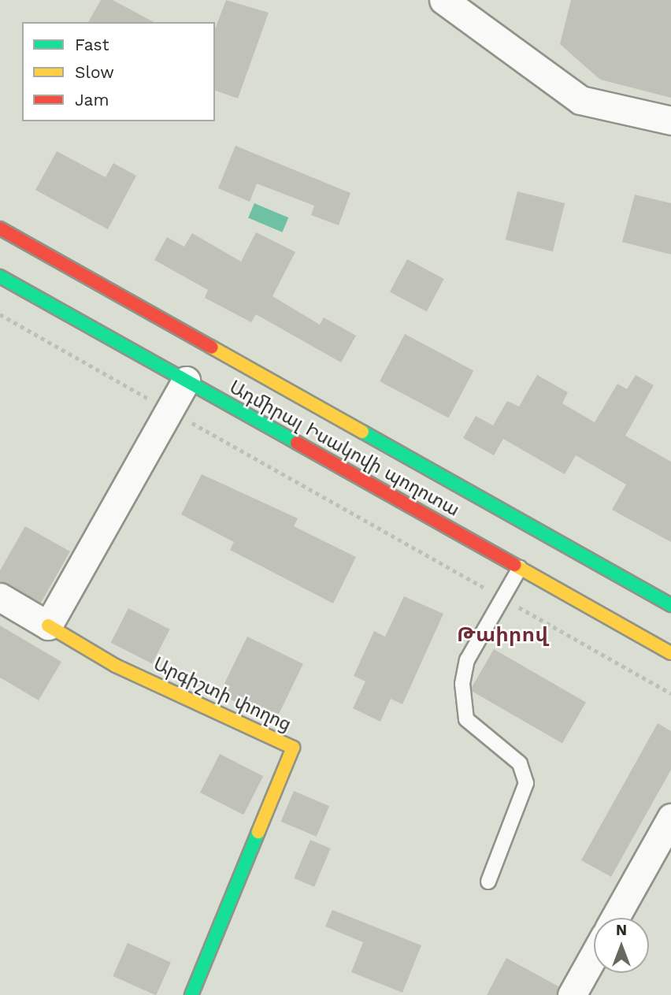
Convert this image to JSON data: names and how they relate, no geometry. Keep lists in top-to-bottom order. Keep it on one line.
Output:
{"streets":{"main road":["Ադմիրալ Իսակովի պողոտա","Արգիշտի փողոց"]},"districts":["Թաիրով"],"legend":["Fast","Slow","Jam"],"north":"top"}
